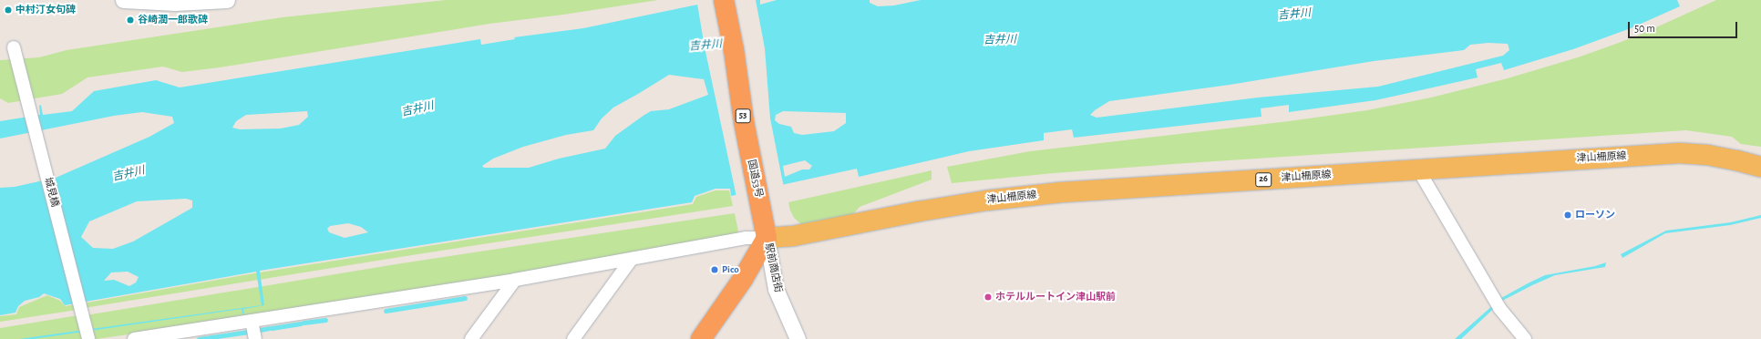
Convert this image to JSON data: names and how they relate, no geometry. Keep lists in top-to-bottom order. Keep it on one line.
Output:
{"streets":{"highway":["53","国道53号"],"main road":["津山柵原線","26"],"street":["城見橋","駅前商店街"]},"crossings":[["津山柵原線","国道53号"],["津山柵原線","駅前商店街"],["国道53号","駅前商店街"]],"water":["吉井川"],"places":["中村汀女句碑","谷崎潤一郎歌碑","ローソン","Pico","ホテルルートイン津山駅前"],"scale_bar":"50 m"}
